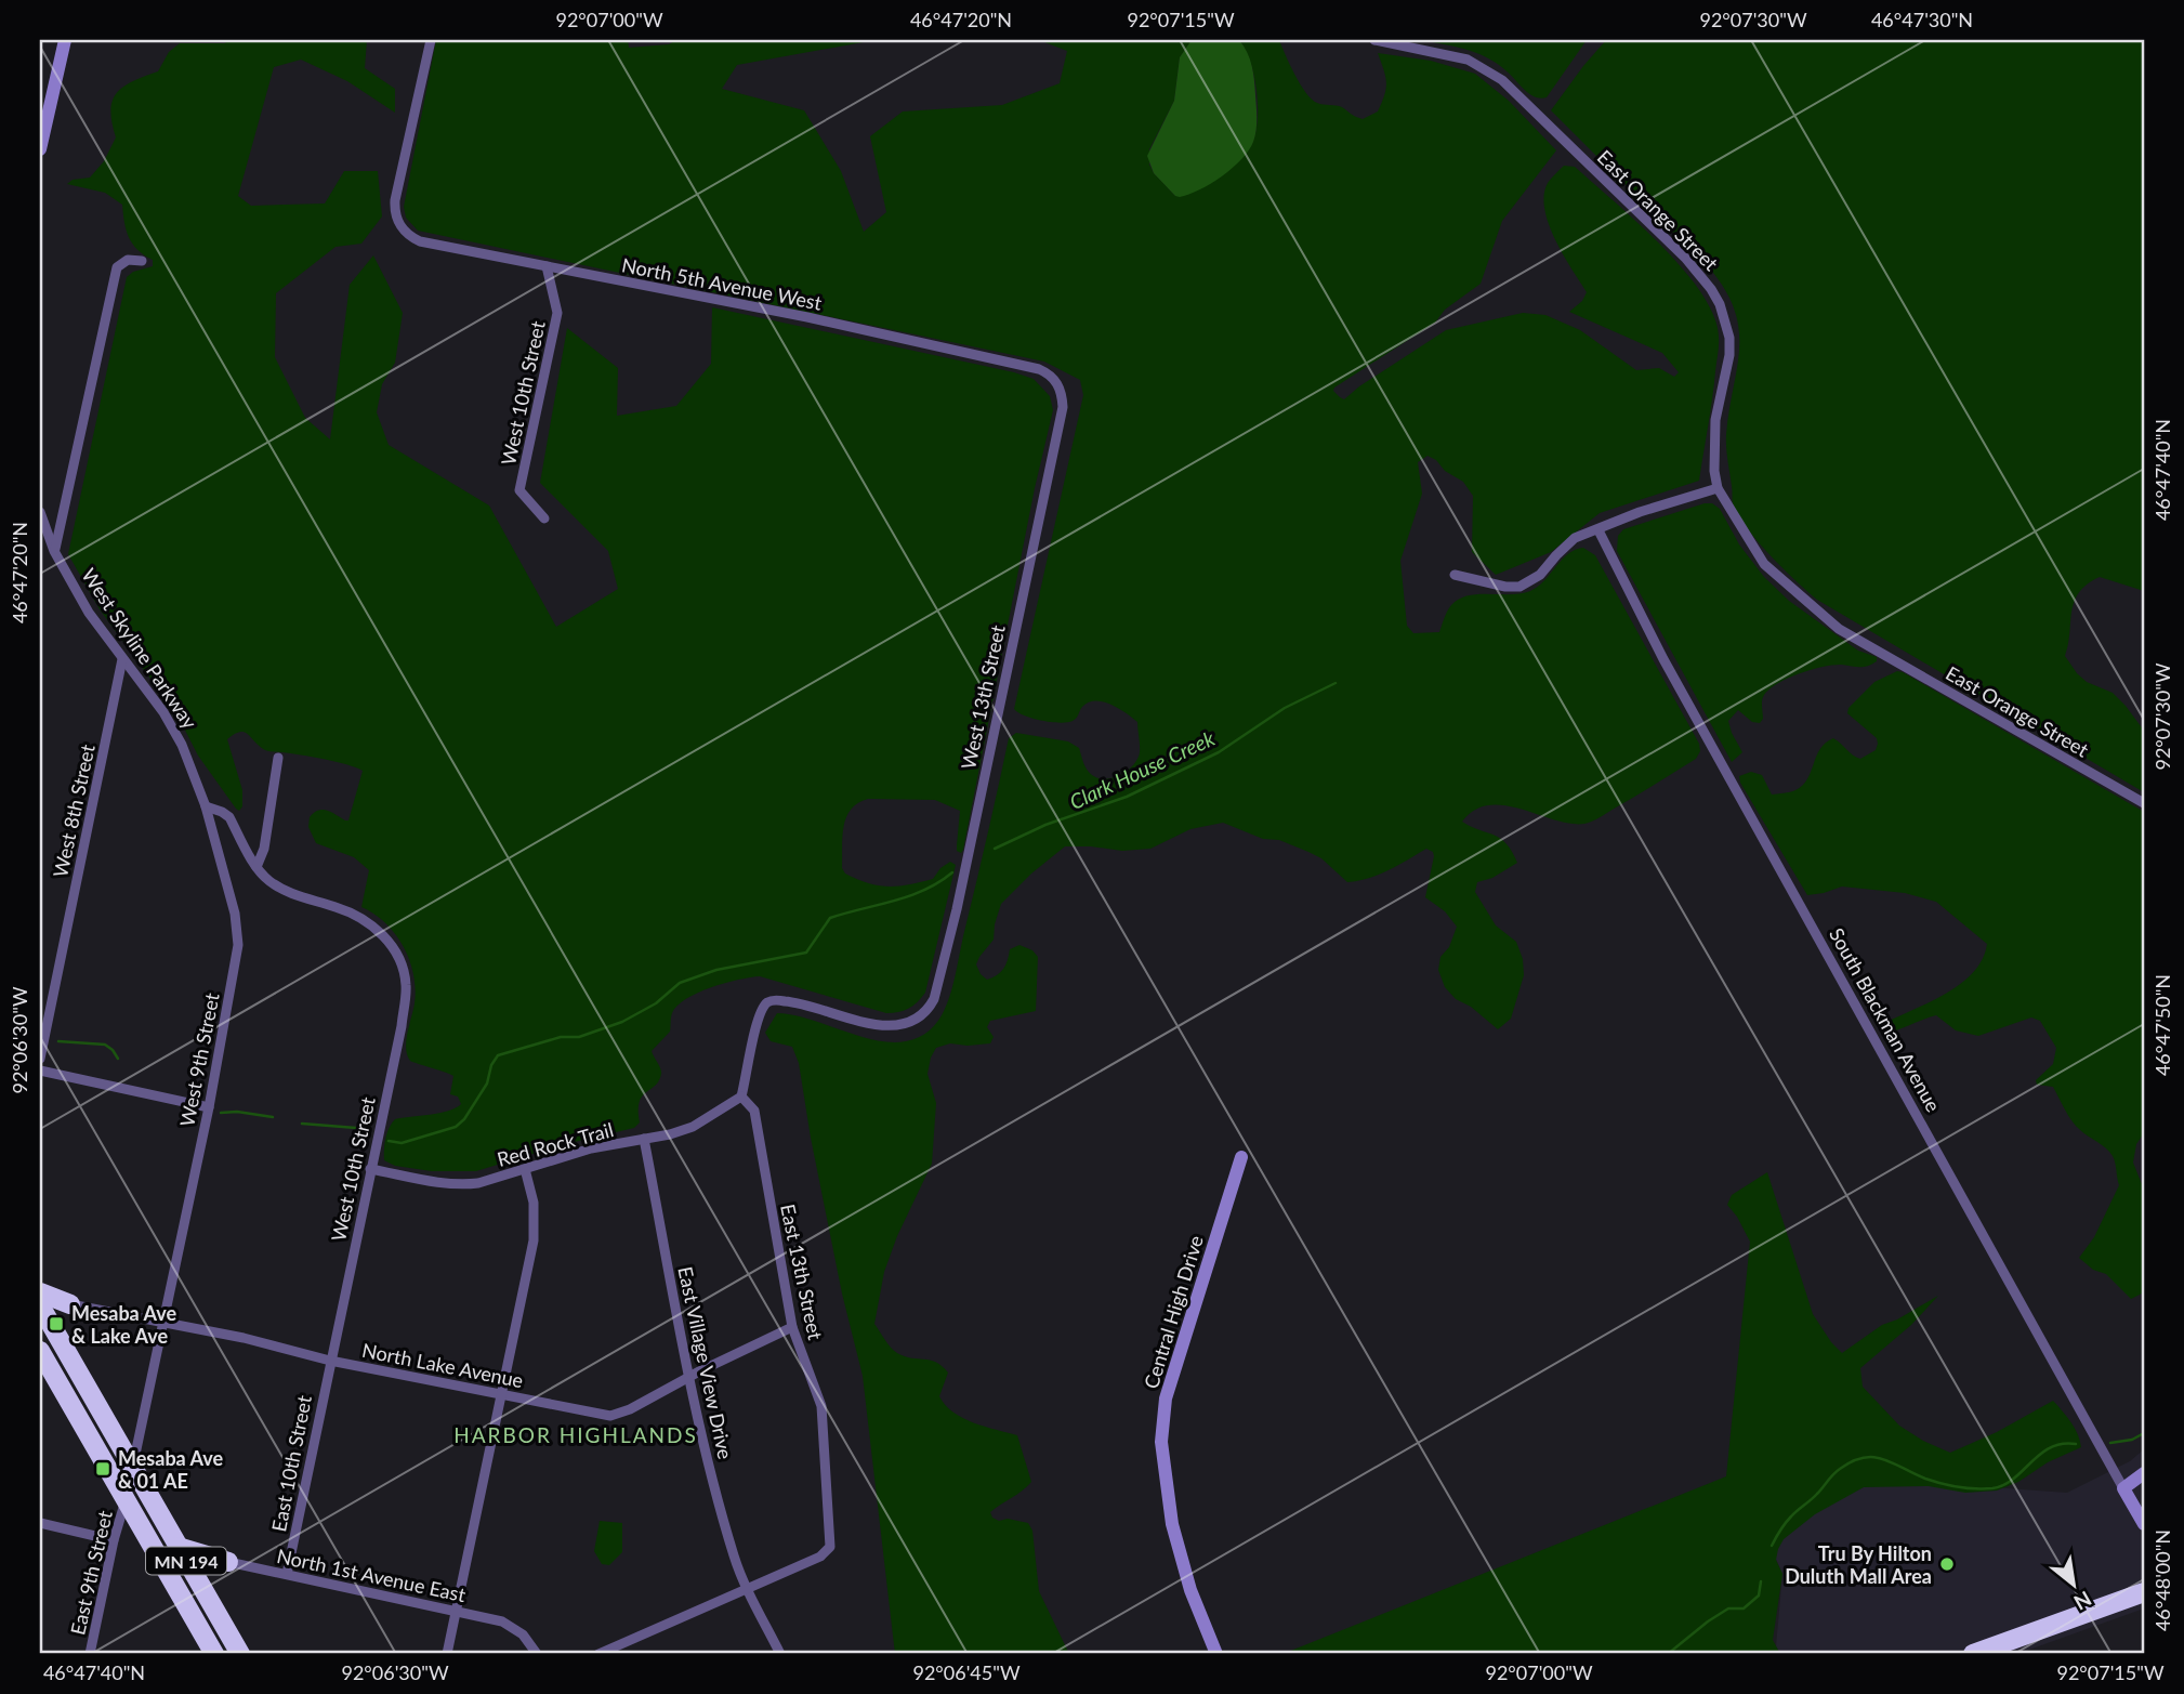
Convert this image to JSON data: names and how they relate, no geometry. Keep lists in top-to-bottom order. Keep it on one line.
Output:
{"streets":{"highway":["MN 194"],"street":["East Orange Street","North 5th Avenue West","West 10th Street","West Skyline Parkway","West 13th Street","West 8th Street","South Blackman Avenue","West 9th Street","Red Rock Trail","East 13th Street","Central High Drive","East Village View Drive","North Lake Avenue","East 10th Street","East 9th Street","North 1st Avenue East"]},"crossings":[["North 5th Avenue West","West 10th Street"],["North 5th Avenue West","West 13th Street"],["West 10th Street","Red Rock Trail"],["West 10th Street","North Lake Avenue"],["West 10th Street","East 10th Street"],["West Skyline Parkway","West 8th Street"],["West Skyline Parkway","West 9th Street"],["West 13th Street","Red Rock Trail"],["West 13th Street","East 13th Street"],["West 9th Street","North Lake Avenue"],["West 9th Street","East 9th Street"],["Red Rock Trail","East 13th Street"],["Red Rock Trail","East Village View Drive"],["East 13th Street","East Village View Drive"],["East 13th Street","North Lake Avenue"],["East Village View Drive","North Lake Avenue"],["North Lake Avenue","East 10th Street"],["North Lake Avenue","East 9th Street"],["East 10th Street","North 1st Avenue East"],["MN 194","East 9th Street"]],"districts":["HARBOR HIGHLANDS"],"water":["Clark House Creek"],"places":{"transit":["Mesaba Ave & Lake Ave","Mesaba Ave & 01 AE"],"other":["Tru By Hilton Duluth Mall Area"]},"north":"bottom right","coordinates":["92°07'00\"W","46°47'20\"N","92°07'15\"W","92°07'30\"W","46°47'30\"N","46°47'40\"N","46°47'50\"N","92°06'30\"W","46°48'00\"N","92°06'45\"W"]}
